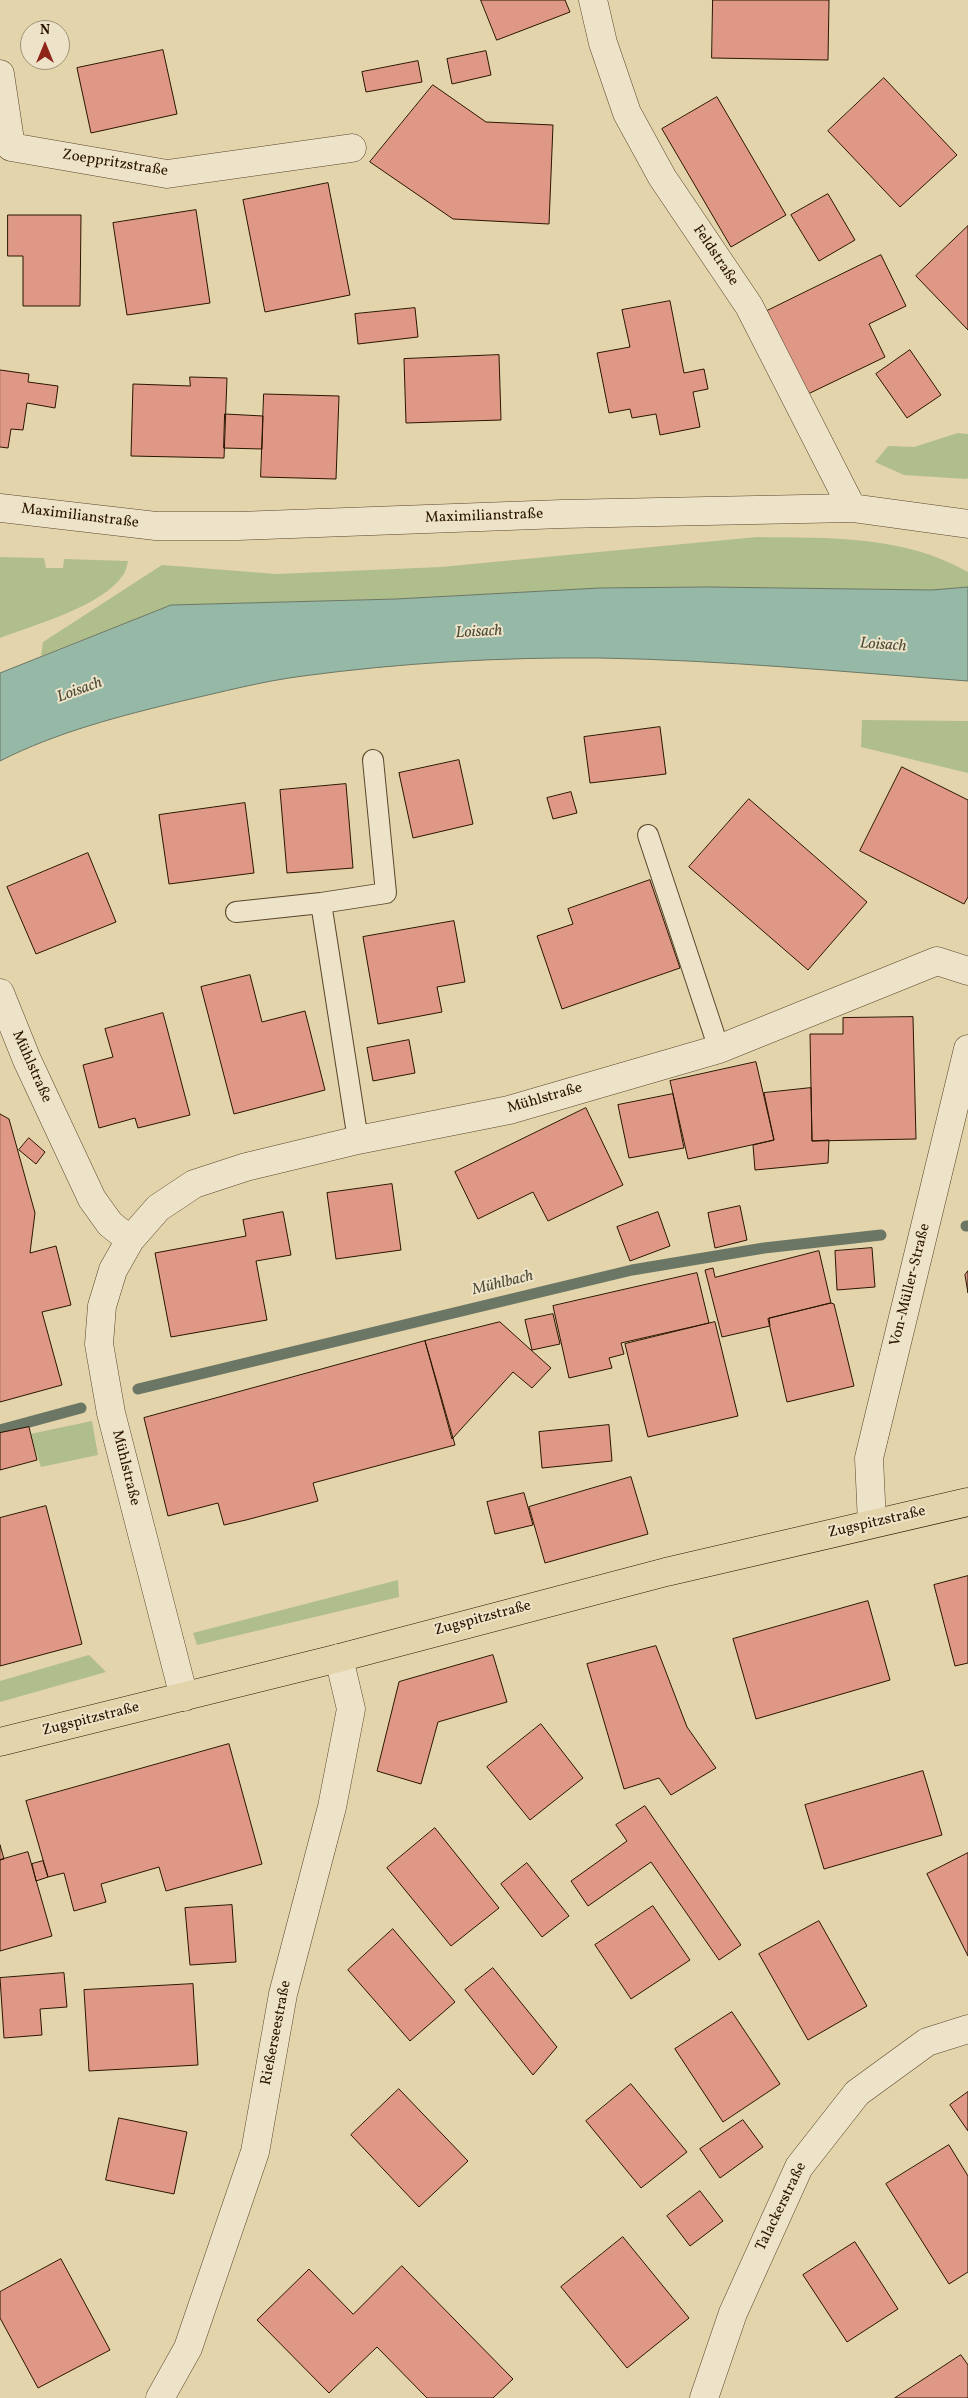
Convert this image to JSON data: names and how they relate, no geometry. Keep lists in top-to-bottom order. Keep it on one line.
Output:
{"streets":{"main road":["Zugspitzstraße"],"street":["Zoeppritzstraße","Feldstraße","Maximilianstraße","Mühlstraße","Von-Müller-Straße","Rießerseestraße","Talackerstraße"]},"crossings":[["Feldstraße","Maximilianstraße"],["Mühlstraße","Zugspitzstraße"],["Von-Müller-Straße","Zugspitzstraße"],["Zugspitzstraße","Rießerseestraße"]],"water":["Loisach","Mühlbach"],"north":"top"}
